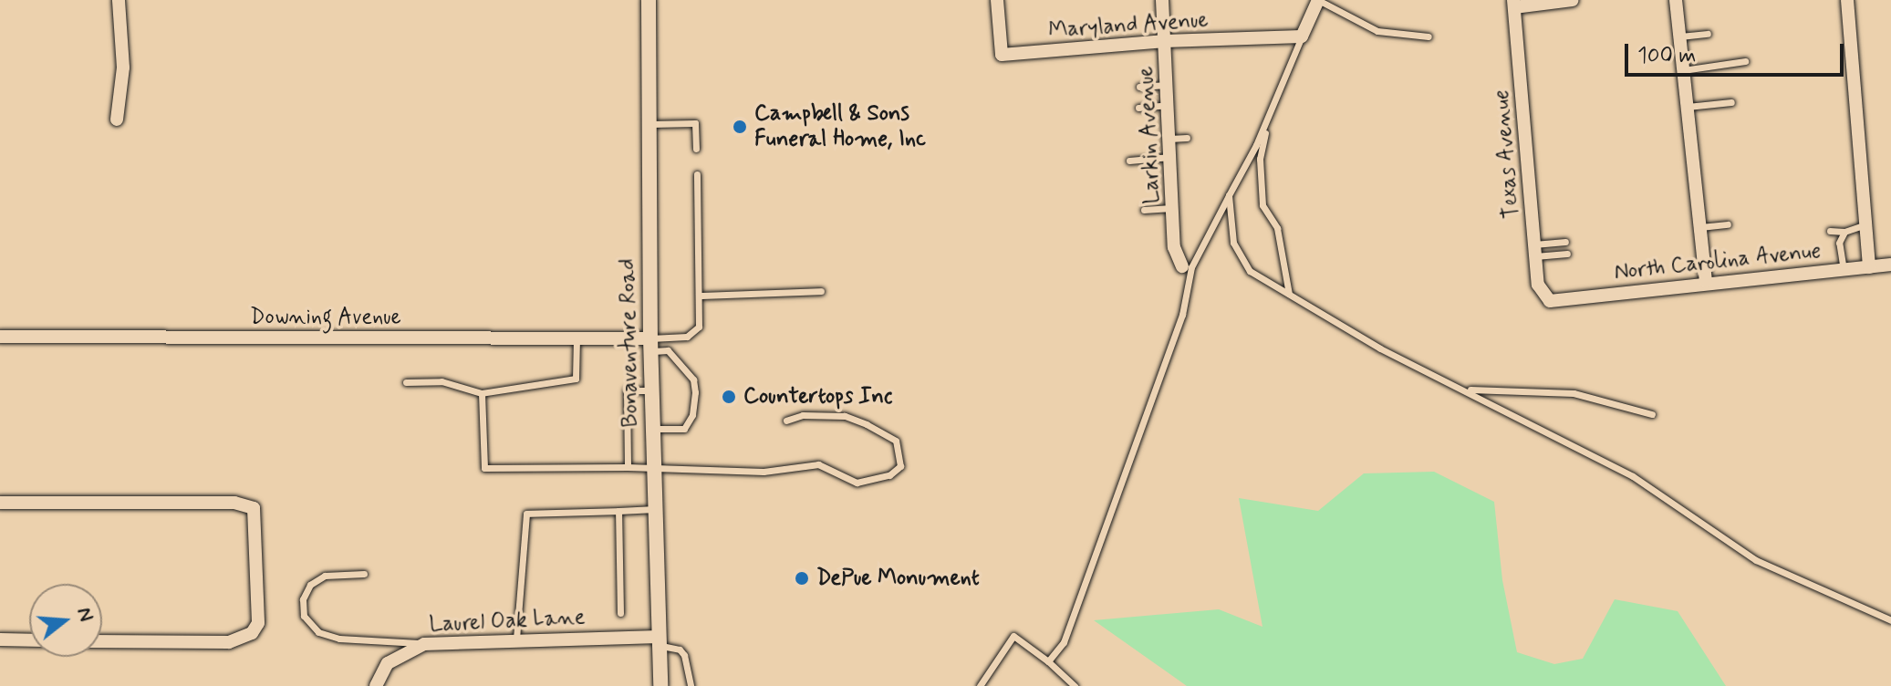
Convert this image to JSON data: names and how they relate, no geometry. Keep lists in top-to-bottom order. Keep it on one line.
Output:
{"streets":{"street":["Maryland Avenue","Larkin Avenue","Texas Avenue","North Carolina Avenue","Downing Avenue","Bonaventure Road","Laurel Oak Lane"]},"crossings":[["Maryland Avenue","Larkin Avenue"],["Texas Avenue","North Carolina Avenue"],["Downing Avenue","Bonaventure Road"],["Bonaventure Road","Laurel Oak Lane"]],"places":["Campbell & Sons Funeral Home, Inc","Countertops Inc","DePue Monument"],"scale_bar":"100 m","north":"right"}
